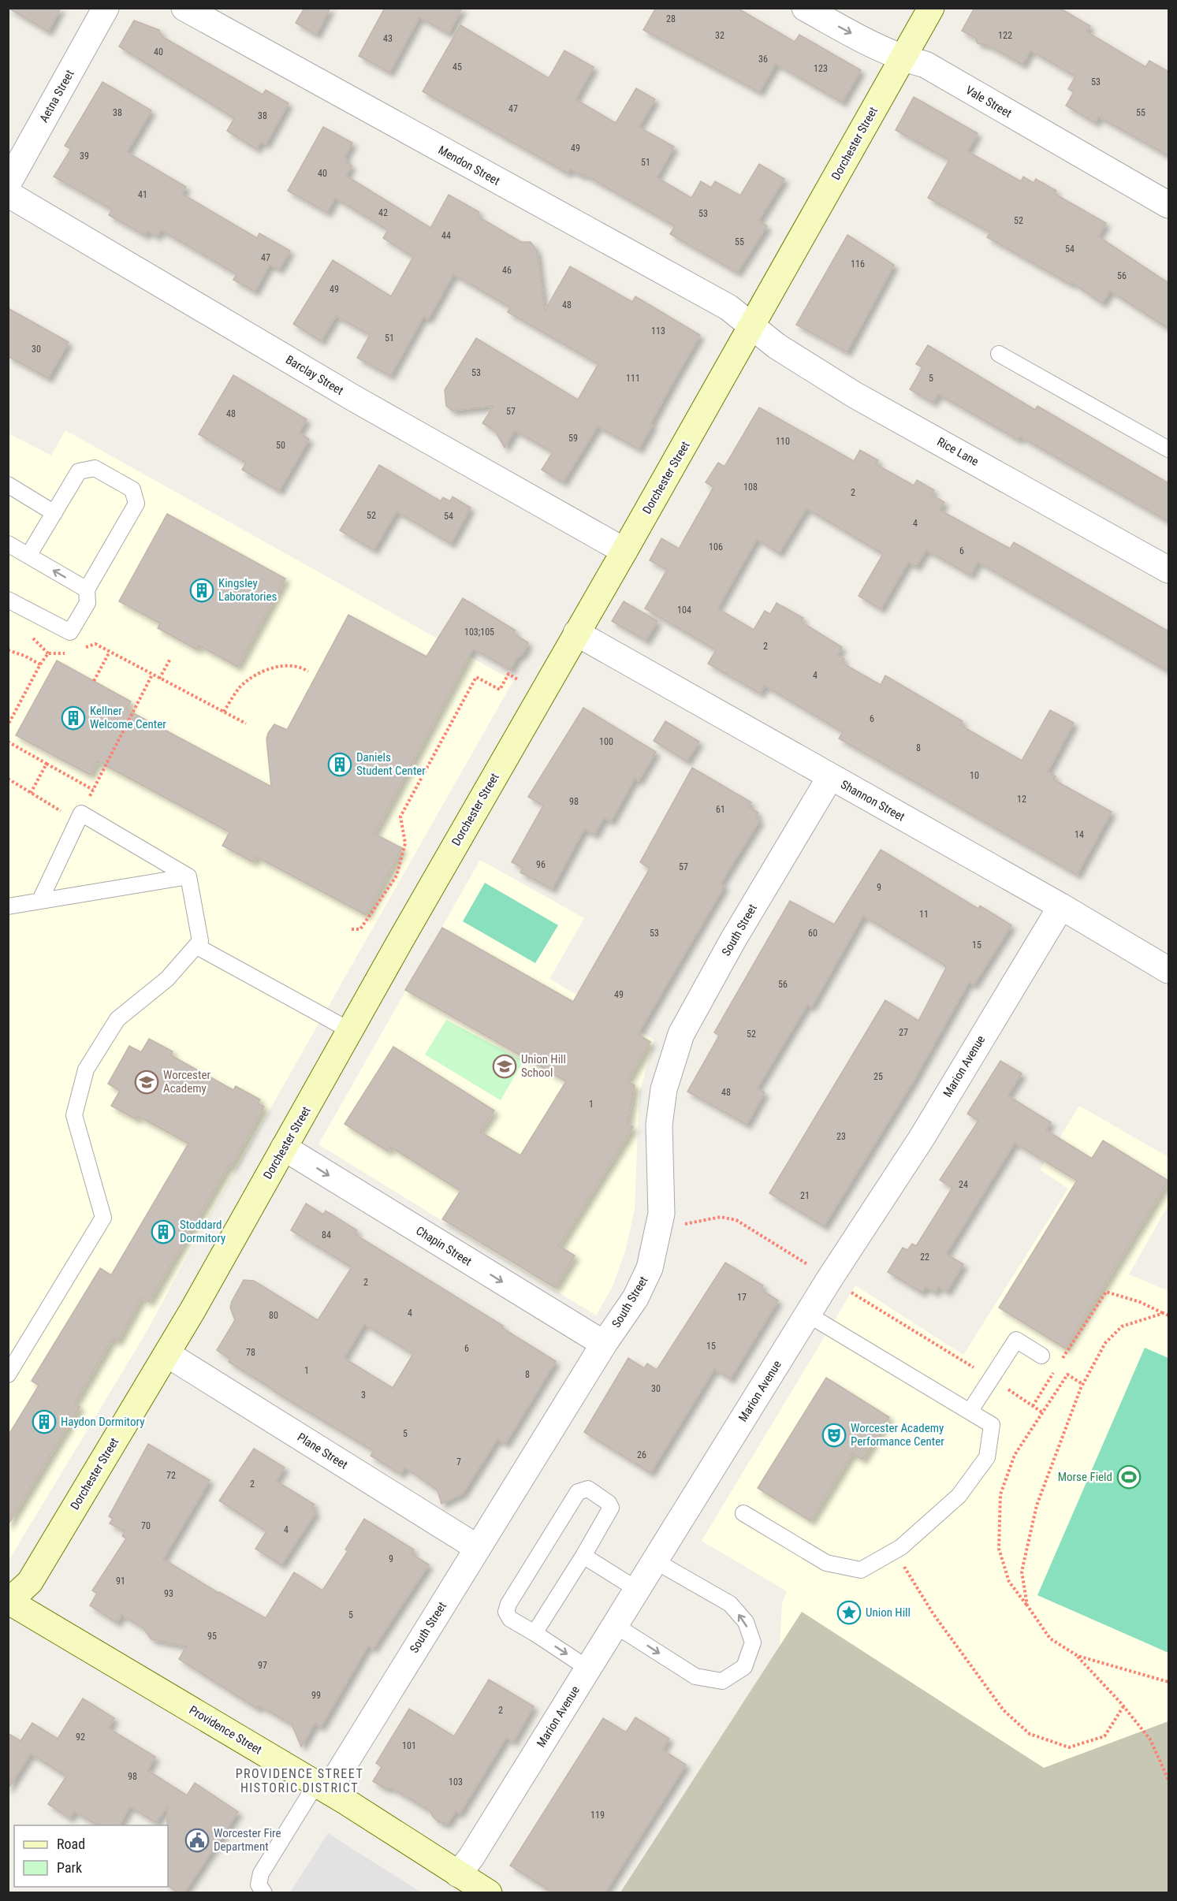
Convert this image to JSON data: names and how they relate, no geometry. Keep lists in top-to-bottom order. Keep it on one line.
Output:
{"streets":{"street":["Aetna Street","Vale Street","Dorchester Street","Mendon Street","Barclay Street","Rice Lane","Shannon Street","South Street","Marion Avenue","Chapin Street","Plane Street","Providence Street"]},"crossings":[["Vale Street","Dorchester Street"],["Dorchester Street","Mendon Street"],["Dorchester Street","Barclay Street"],["Dorchester Street","Rice Lane"],["Dorchester Street","Shannon Street"],["Dorchester Street","Chapin Street"],["Dorchester Street","Plane Street"],["Dorchester Street","Providence Street"],["Mendon Street","Rice Lane"],["Shannon Street","South Street"],["Shannon Street","Marion Avenue"],["South Street","Chapin Street"],["South Street","Plane Street"],["South Street","Providence Street"],["Marion Avenue","Providence Street"]],"one_way":["Chapin Street"],"districts":["PROVIDENCE STREET HISTORIC DISTRICT"],"places":{"building":["Kingsley Laboratories","Kellner Welcome Center","Daniels Student Center","Stoddard Dormitory","Haydon Dormitory"],"school or university":["Union Hill School","Worcester Academy"],"theatre":["Worcester Academy Performance Center"],"sports":["Morse Field"],"place":["Union Hill"],"public building":["Worcester Fire Department"]},"house_numbers":["28","32","122","43","40","36","45","123","53","47","38","55","38","49","39","51","40","41","42","53","52","44","55","54","47","116","46","56","49","48","113","51","30","53","111","5","57","48","59","110","50","108","2","52","54","4","106","6","104","103;105","2","4","6","100","8","10","12","98","61","14","96","57","9","11","53","60","15","56","49","27","52","25","48","1","23","24","21","84","22","2","17","4","80","15","6","78","1","8","30","3","5","26","7","72","2","70","4","9","91","93","5","95","97","99","2","92","101","98","103","119"],"legend":["Road","Park"]}
